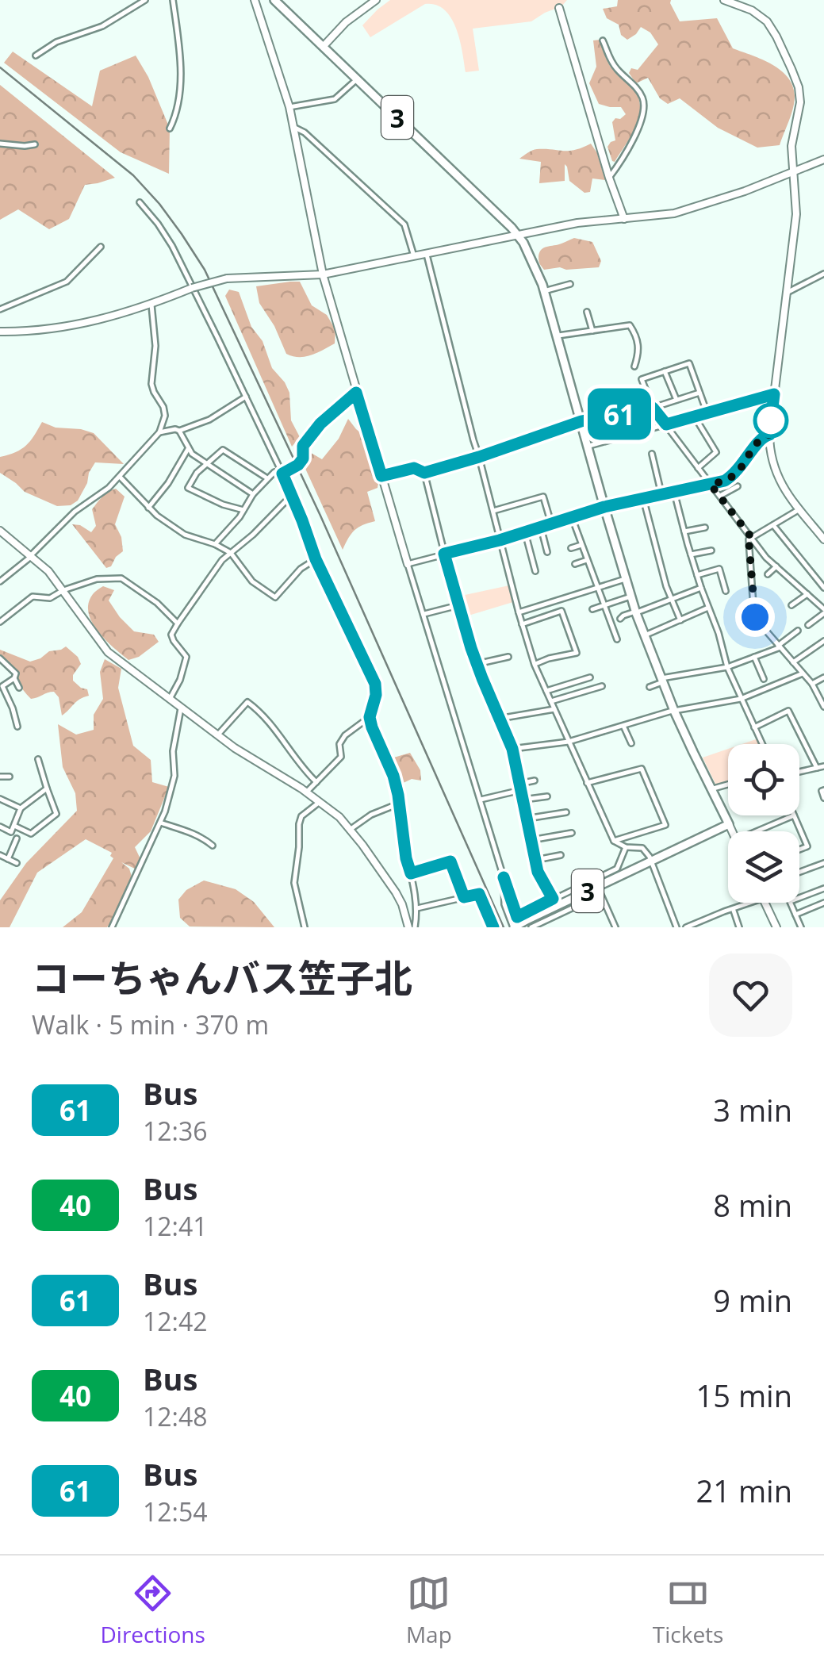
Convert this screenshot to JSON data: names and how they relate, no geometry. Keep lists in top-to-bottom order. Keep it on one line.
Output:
{"streets":{"main road":["3"]},"lines":["bus line 61"],"page":{"on_map":"61","heading":["コーちゃんバス笠子北","Walk · 5 min · 370 m"],"list":[{"mark":"61","name":"Bus","note":"12:36","value":"3 min"},{"mark":"40","name":"Bus","note":"12:41","value":"8 min"},{"mark":"61","name":"Bus","note":"12:42","value":"9 min"},{"mark":"40","name":"Bus","note":"12:48","value":"15 min"},{"mark":"61","name":"Bus","note":"12:54","value":"21 min"}],"tabs":["Directions","Map","Tickets"]}}
